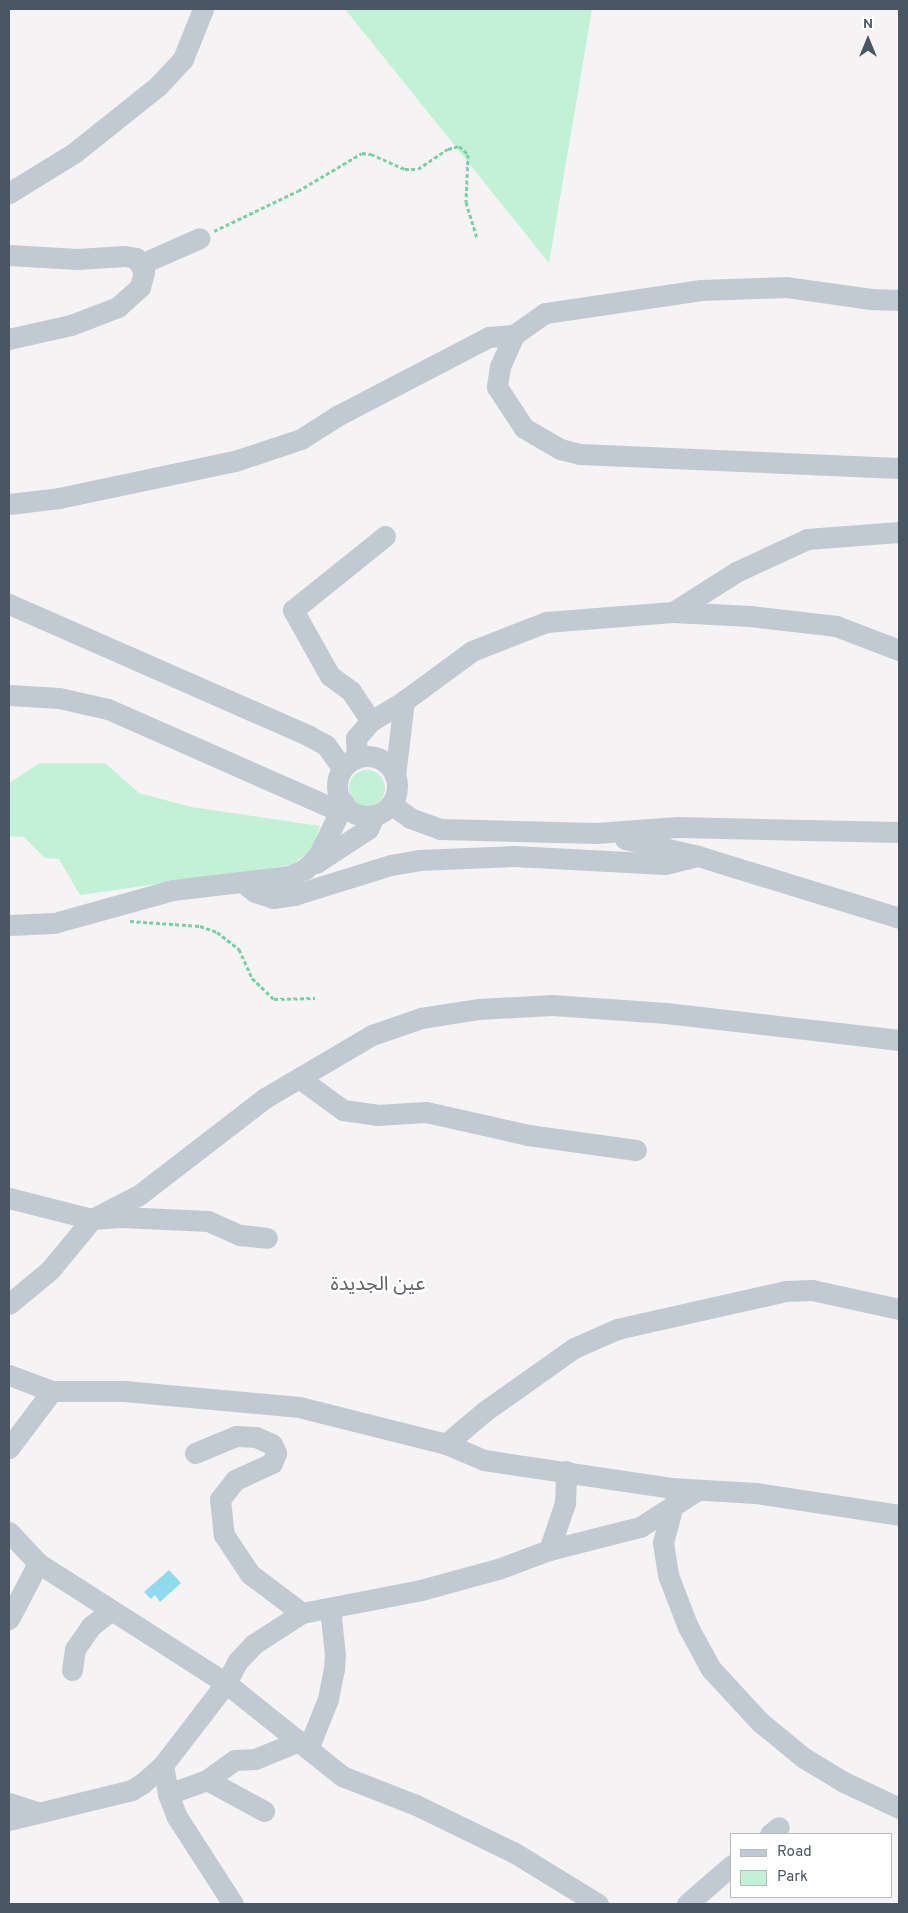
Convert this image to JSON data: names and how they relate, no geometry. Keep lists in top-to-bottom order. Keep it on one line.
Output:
{"districts":["عين الجديدة"],"legend":["Road","Park"],"north":"top"}
